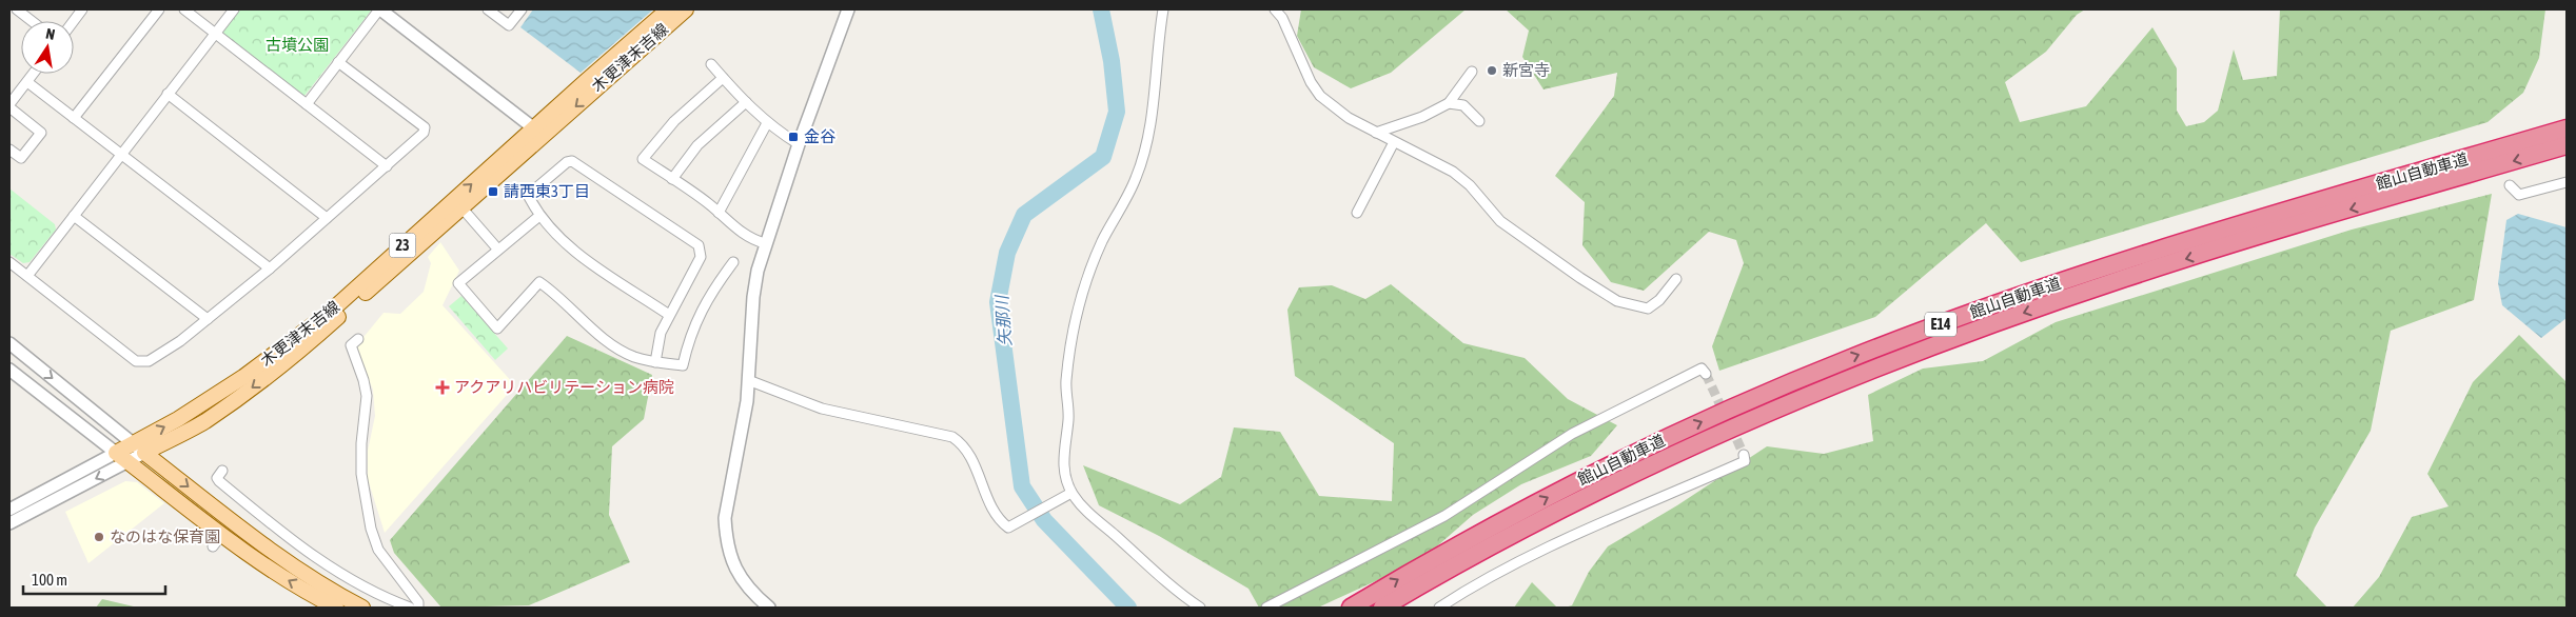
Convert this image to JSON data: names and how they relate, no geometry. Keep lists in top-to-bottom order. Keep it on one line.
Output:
{"streets":{"highway":["館山自動車道","E14"],"main road":["木更津末吉線","23"]},"water":["矢那川"],"parks":["古墳公園"],"places":{"other":["新宮寺","なのはな保育園"],"transit":["金谷","請西東3丁目"],"health":["アクアリハビリテーション病院"]},"scale_bar":"100 m","north":"top"}
